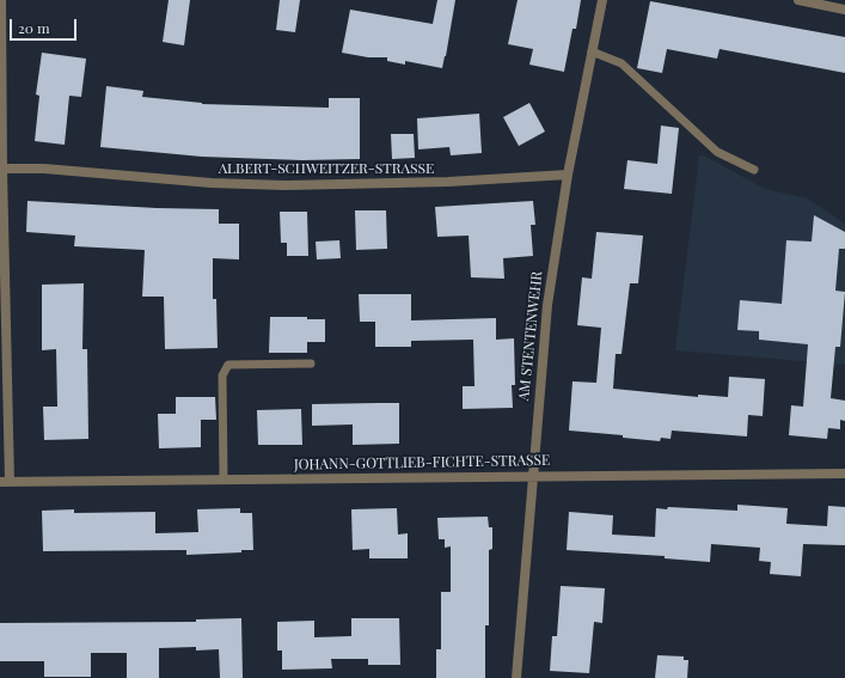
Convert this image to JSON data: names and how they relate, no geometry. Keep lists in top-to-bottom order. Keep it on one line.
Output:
{"streets":{"street":["ALBERT-SCHWEITZER-STRASSE","AM STENTENWEHR","JOHANN-GOTTLIEB-FICHTE-STRASSE"]},"crossings":[["ALBERT-SCHWEITZER-STRASSE","AM STENTENWEHR"],["AM STENTENWEHR","JOHANN-GOTTLIEB-FICHTE-STRASSE"]],"scale_bar":"20 m"}
